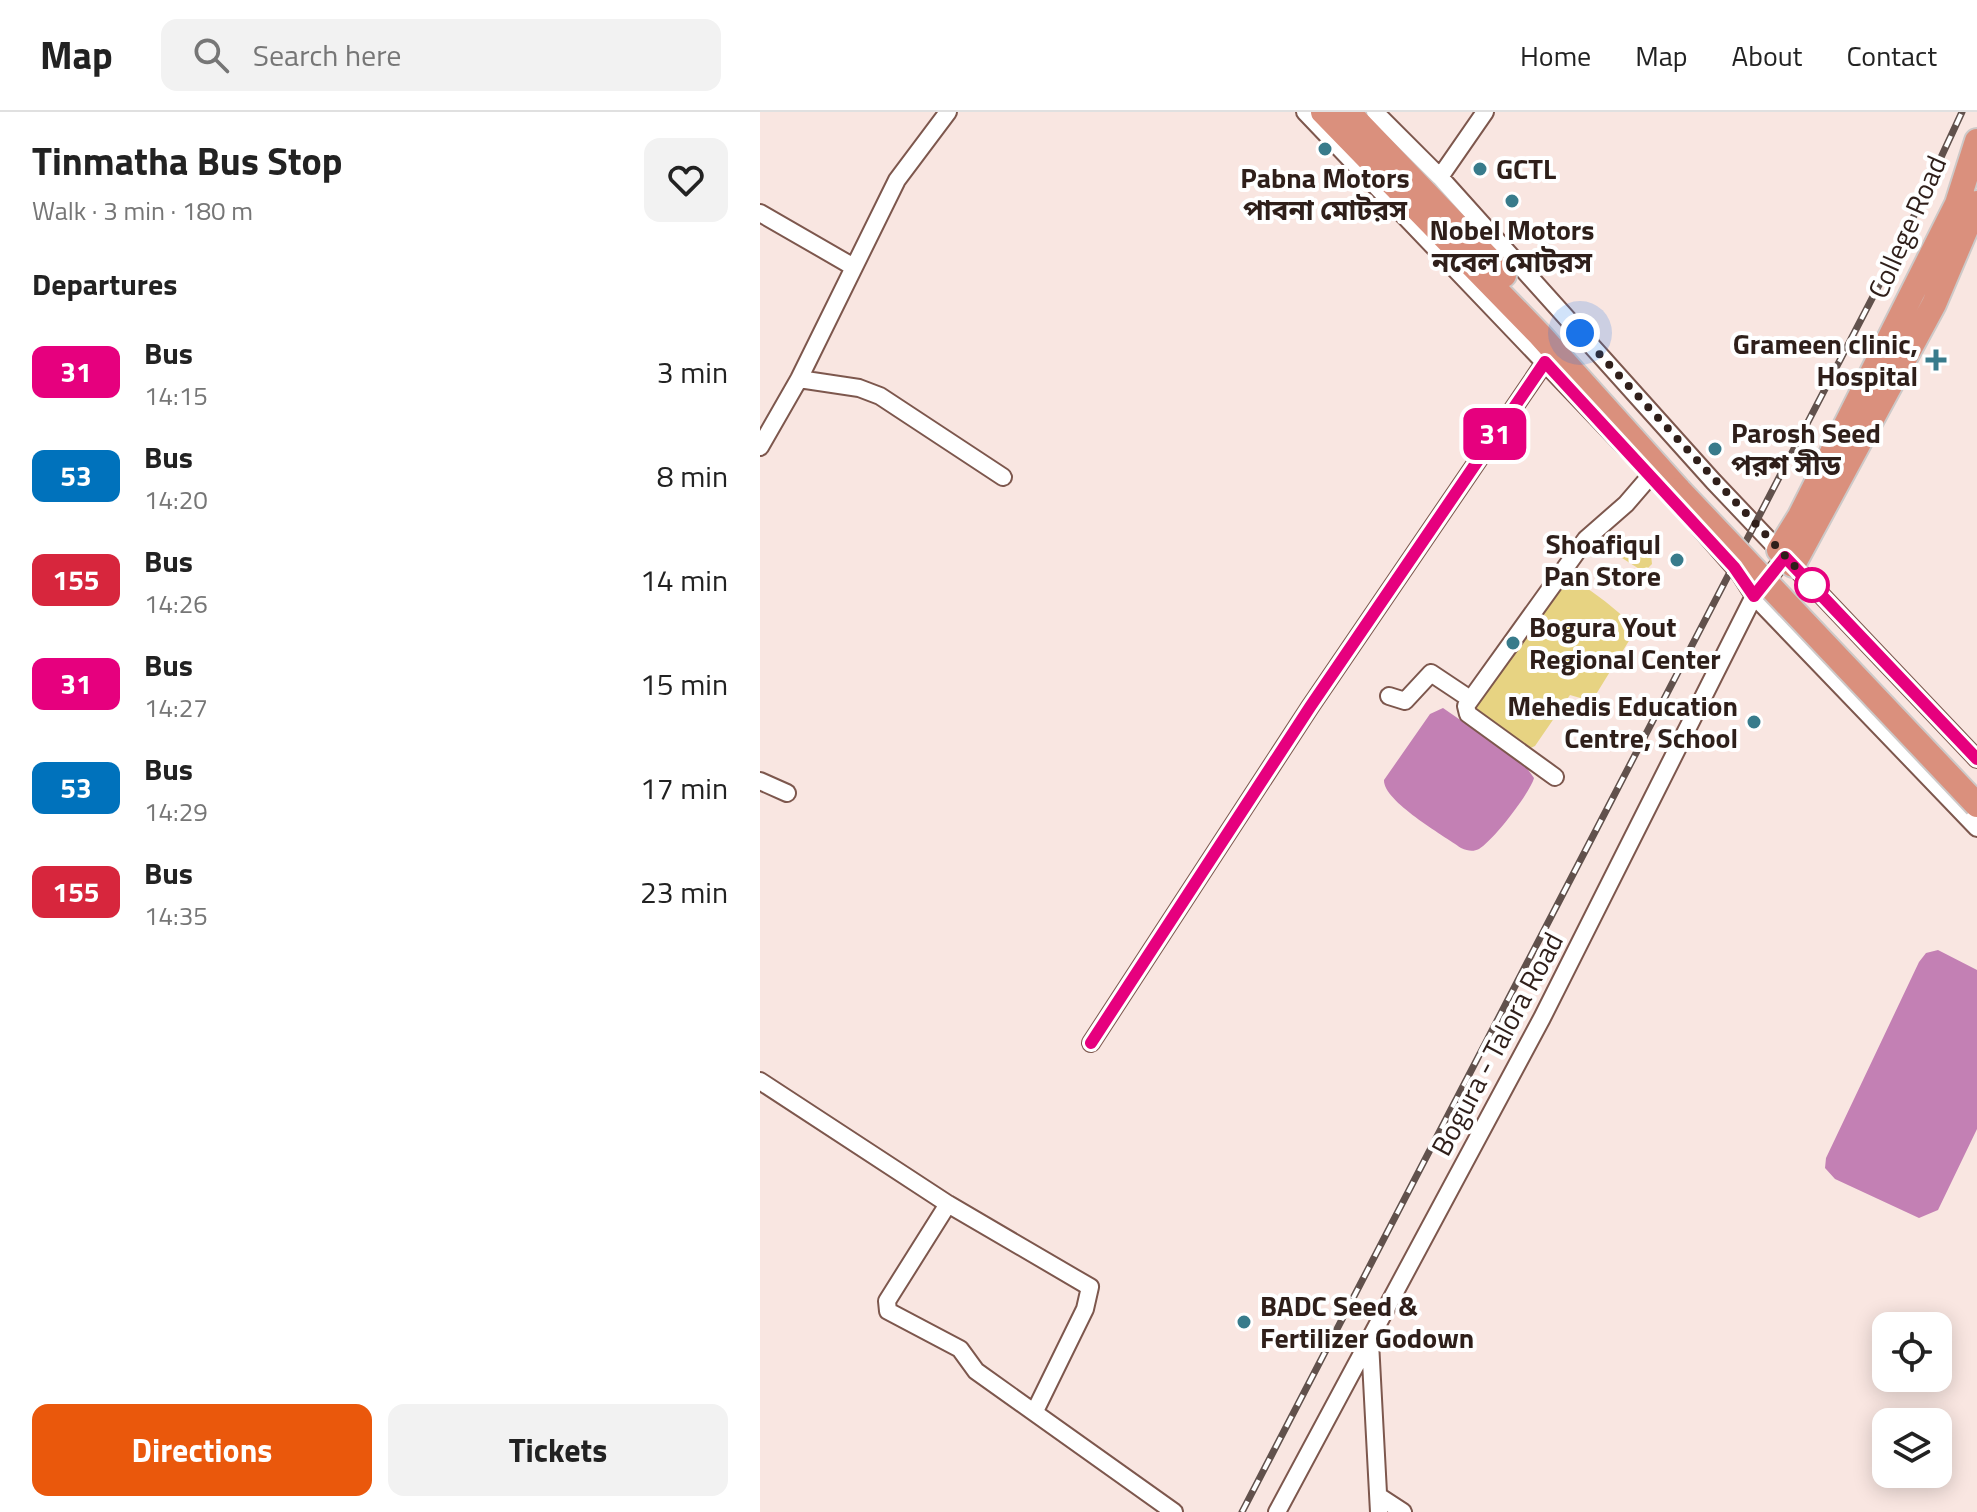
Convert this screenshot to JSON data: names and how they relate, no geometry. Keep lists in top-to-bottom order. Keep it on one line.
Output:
{"streets":{"highway":["College Road"],"street":["Bogura - Talora Road"]},"crossings":[["College Road","Bogura - Talora Road"]],"places":{"other":["Pabna Motors পাবনা মোটরস","GCTL","Nobel Motors নবেল মোটরস","Parosh Seed পরশ সীড","Shoafiqul Pan Store","Bogura Yout Regional Center","Mehedis Education Centre, School","BADC Seed & Fertilizer Godown"],"health":["Grameen clinic, Hospital"]},"lines":["bus line 31"],"page":{"header":"Map","search":"Search here","nav":["Home","Map","About","Contact"],"heading":[["Tinmatha Bus Stop","Walk · 3 min · 180 m"],"Departures"],"on_map":"31","list":[{"mark":"31","name":"Bus","note":"14:15","value":"3 min"},{"mark":"53","name":"Bus","note":"14:20","value":"8 min"},{"mark":"155","name":"Bus","note":"14:26","value":"14 min"},{"mark":"31","name":"Bus","note":"14:27","value":"15 min"},{"mark":"53","name":"Bus","note":"14:29","value":"17 min"},{"mark":"155","name":"Bus","note":"14:35","value":"23 min"}],"buttons":["Directions","Tickets"]}}
